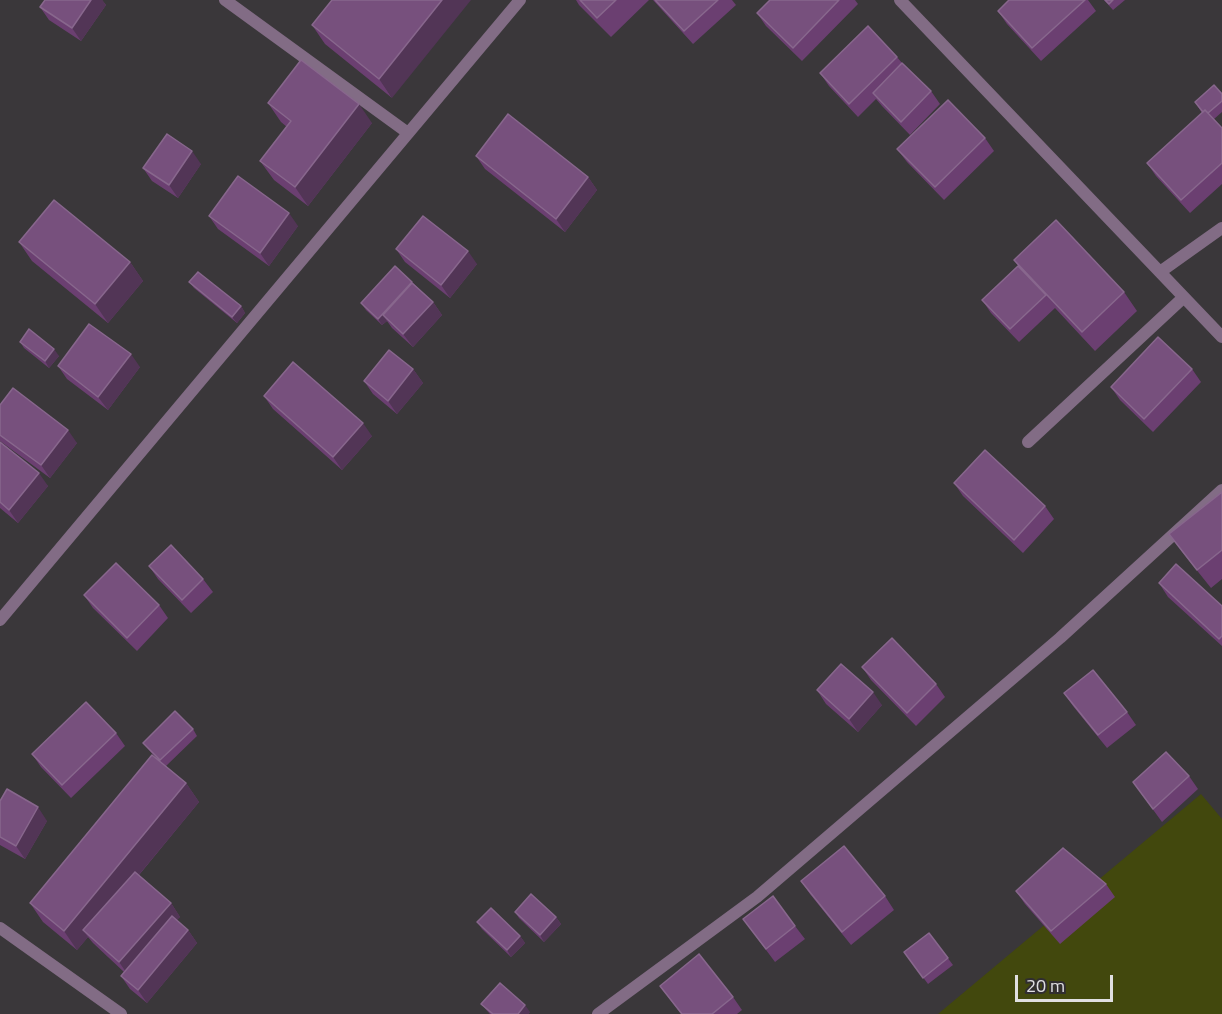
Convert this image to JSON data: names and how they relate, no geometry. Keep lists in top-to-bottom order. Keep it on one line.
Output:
{"scale_bar":"20 m"}
